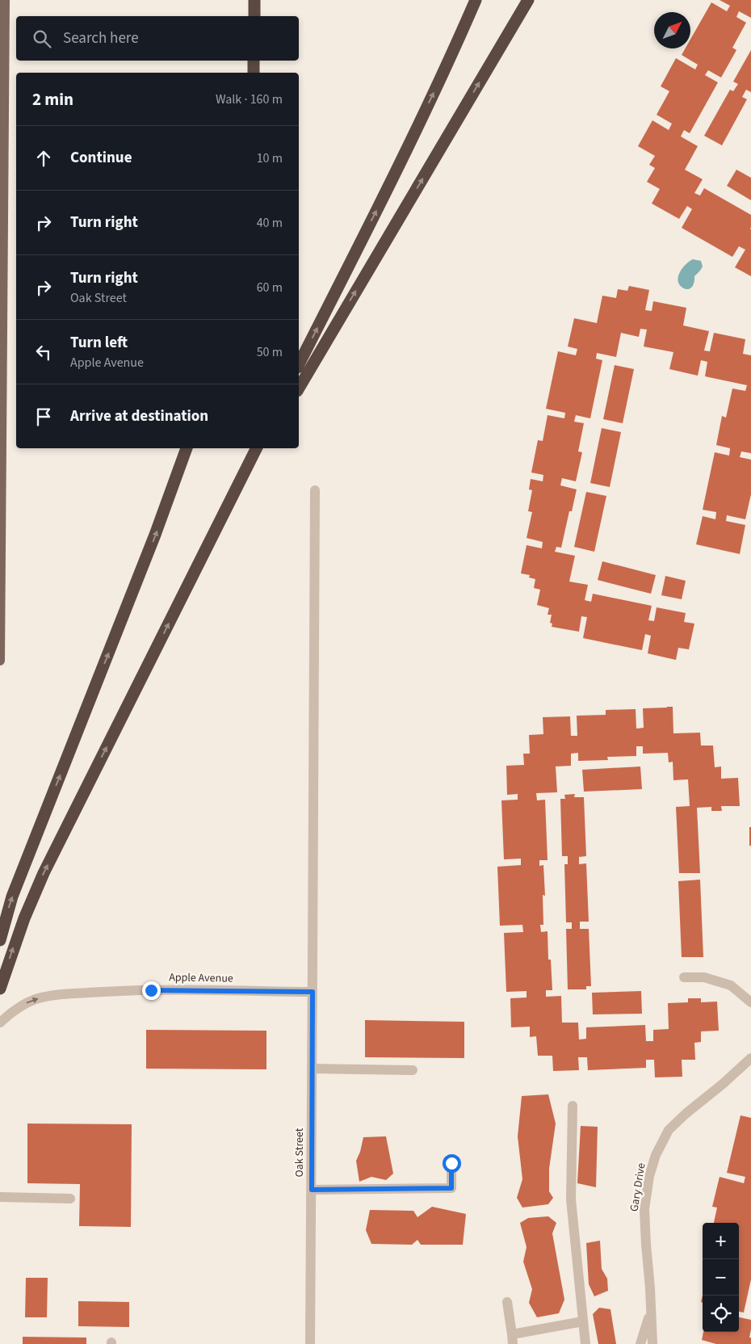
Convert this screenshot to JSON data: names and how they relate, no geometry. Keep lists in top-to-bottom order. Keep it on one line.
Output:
{"streets":{"street":["Apple Avenue","Oak Street","Gary Drive"]},"crossings":[["Apple Avenue","Oak Street"]],"one_way":["Apple Avenue"],"north":"top right","page":{"search":"Search here","heading":["2 min","Walk · 160 m"],"list":[["Continue","10 m"],["Turn right","40 m"],["Turn right","Oak Street","60 m"],["Turn left","Apple Avenue","50 m"],"Arrive at destination"],"map_buttons":["+","−"]}}
